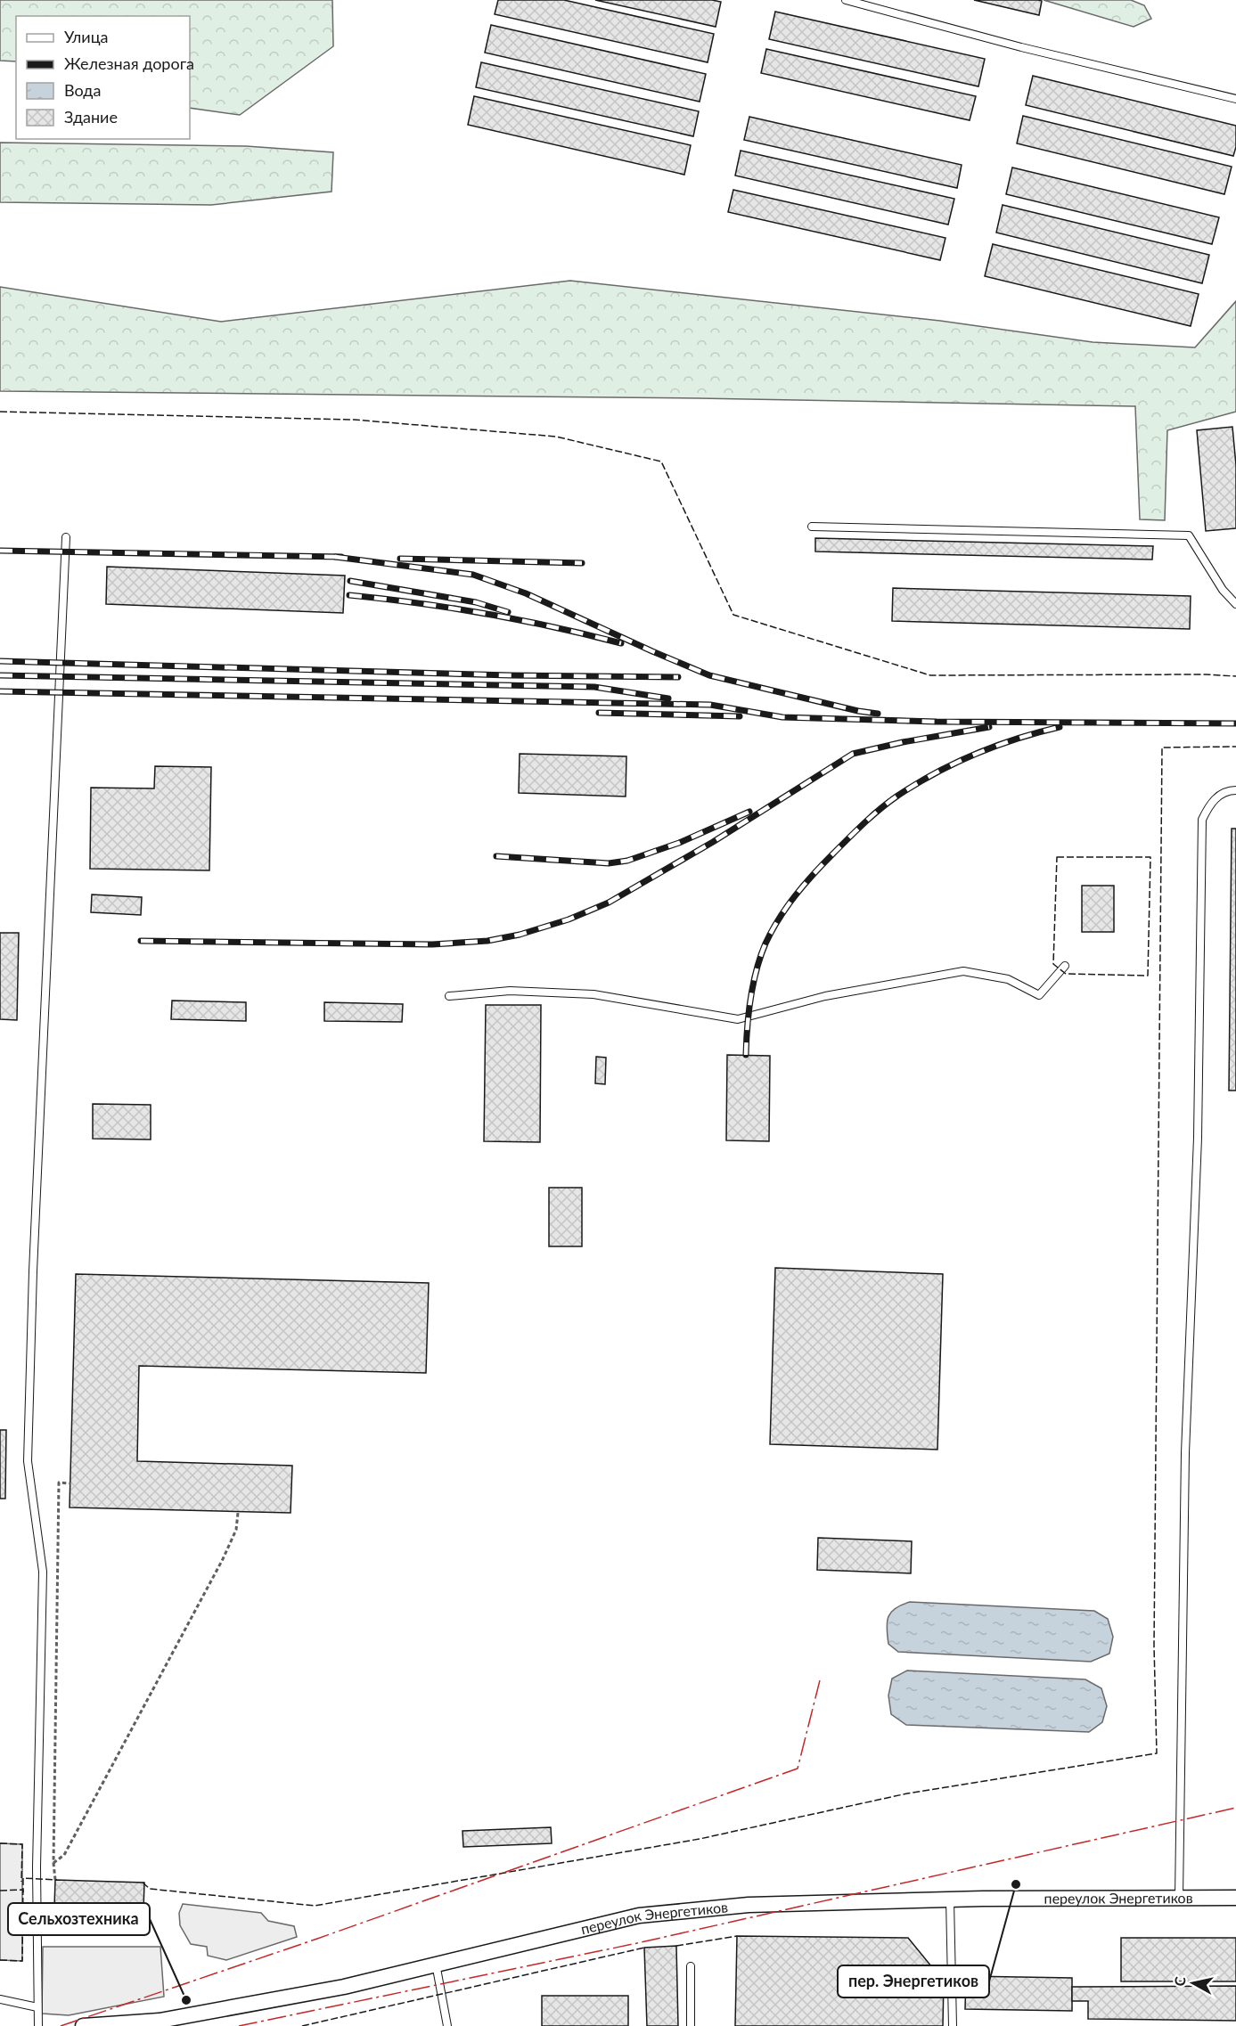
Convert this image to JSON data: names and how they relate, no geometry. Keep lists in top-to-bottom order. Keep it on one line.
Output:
{"streets":{"street":["переулок Энергетиков"]},"places":["пер. Энергетиков","Сельхозтехника"],"legend":["Улица","Железная дорога","Вода","Здание"],"north":"left"}
